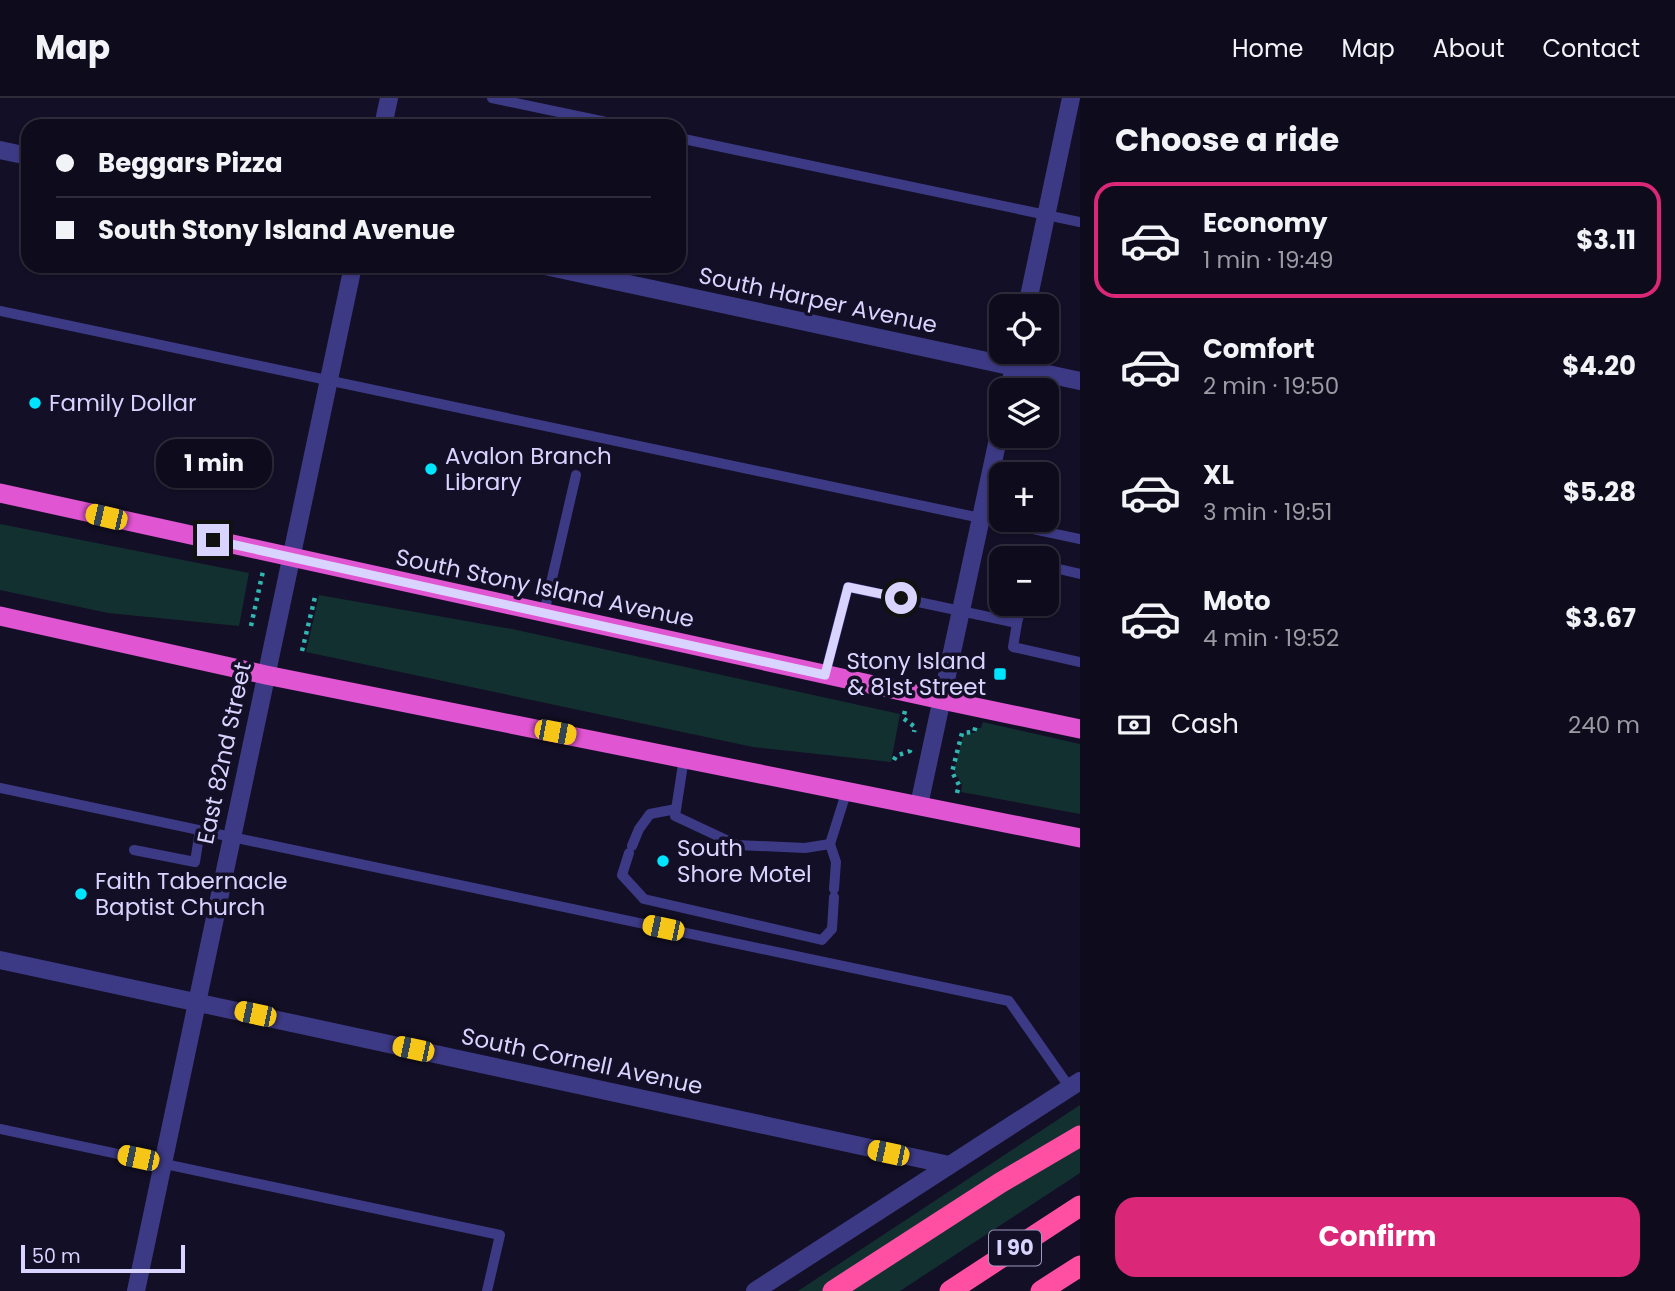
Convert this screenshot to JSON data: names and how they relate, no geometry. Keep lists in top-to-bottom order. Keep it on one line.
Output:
{"streets":{"highway":["South Stony Island Avenue","I 90"],"street":["South Harper Avenue","East 82nd Street","South Cornell Avenue"]},"crossings":[["South Stony Island Avenue","East 82nd Street"],["East 82nd Street","South Cornell Avenue"]],"places":{"other":["Family Dollar","Avalon Branch Library","South Shore Motel","Faith Tabernacle Baptist Church"],"transit":["Stony Island & 81st Street"]},"scale_bar":"50 m","page":{"header":"Map","nav":["Home","Map","About","Contact"],"heading":"Choose a ride","banner":["Beggars Pizza","South Stony Island Avenue"],"list":[{"name":"Economy","note":"1 min · 19:49","value":"$3.11"},{"name":"Comfort","note":"2 min · 19:50","value":"$4.20"},{"name":"XL","note":"3 min · 19:51","value":"$5.28"},{"name":"Moto","note":"4 min · 19:52","value":"$3.67"}],"map_buttons":["+","−"],"bubble":"1 min","pay":["Cash","240 m"],"buttons":"Confirm","scale":"50 m"}}
